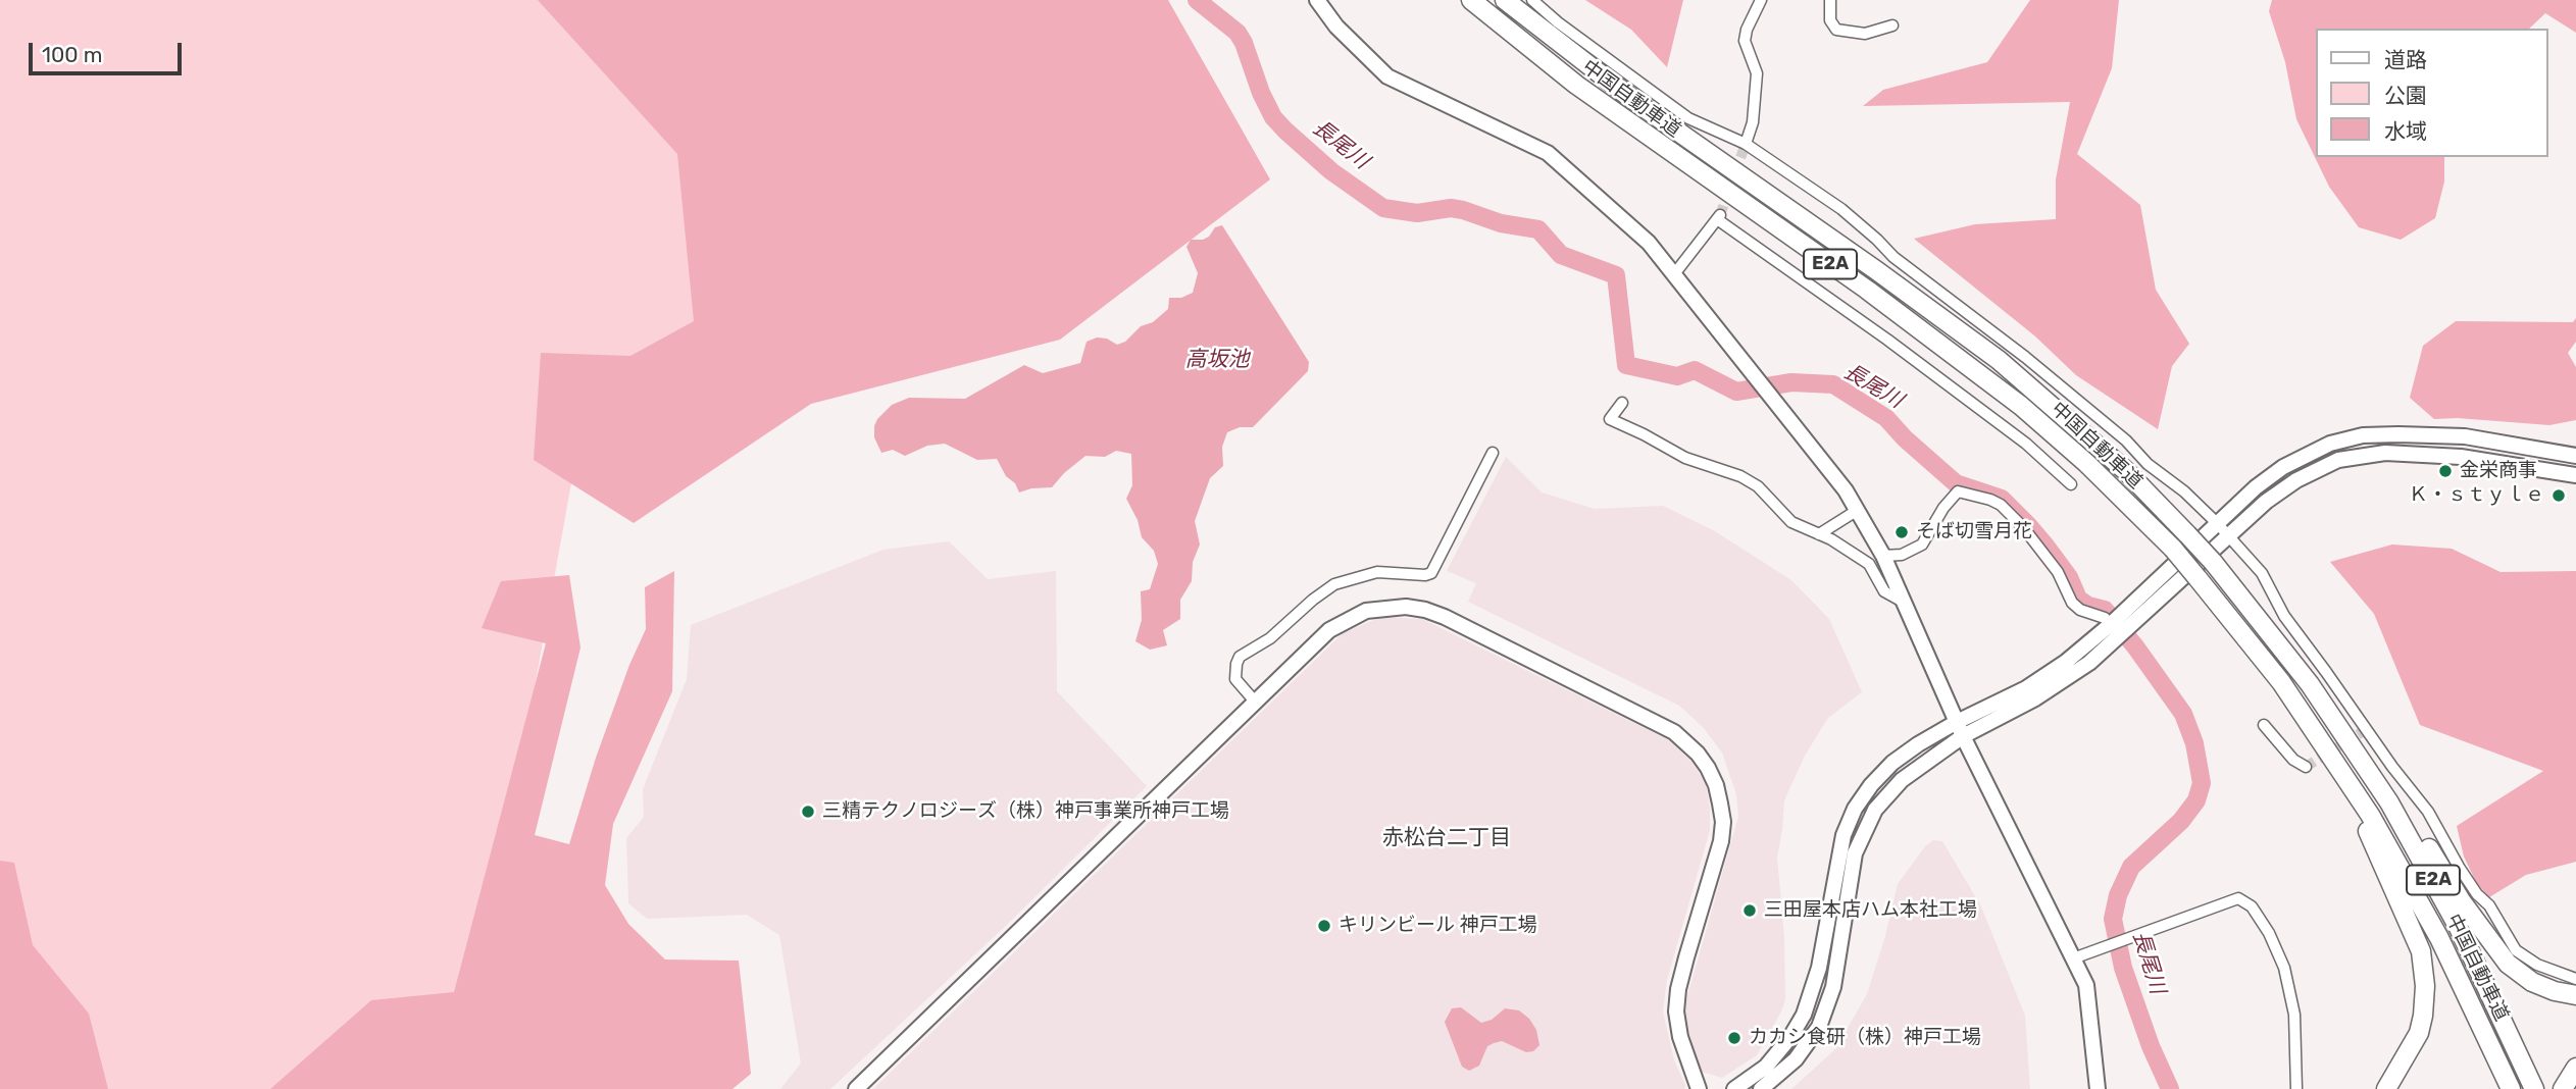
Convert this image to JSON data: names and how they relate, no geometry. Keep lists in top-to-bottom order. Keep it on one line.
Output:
{"streets":{"highway":["中国自動車道","E2A"]},"districts":["赤松台二丁目"],"water":["長尾川","高坂池"],"places":["金栄商事","Ｋ・ｓｔｙｌｅ","そば切雪月花","三精テクノロジーズ（株）神戸事業所神戸工場","三田屋本店ハム本社工場","キリンビール 神戸工場","カカシ食研（株）神戸工場"],"legend":["道路","公園","水域"],"scale_bar":"100 m"}
